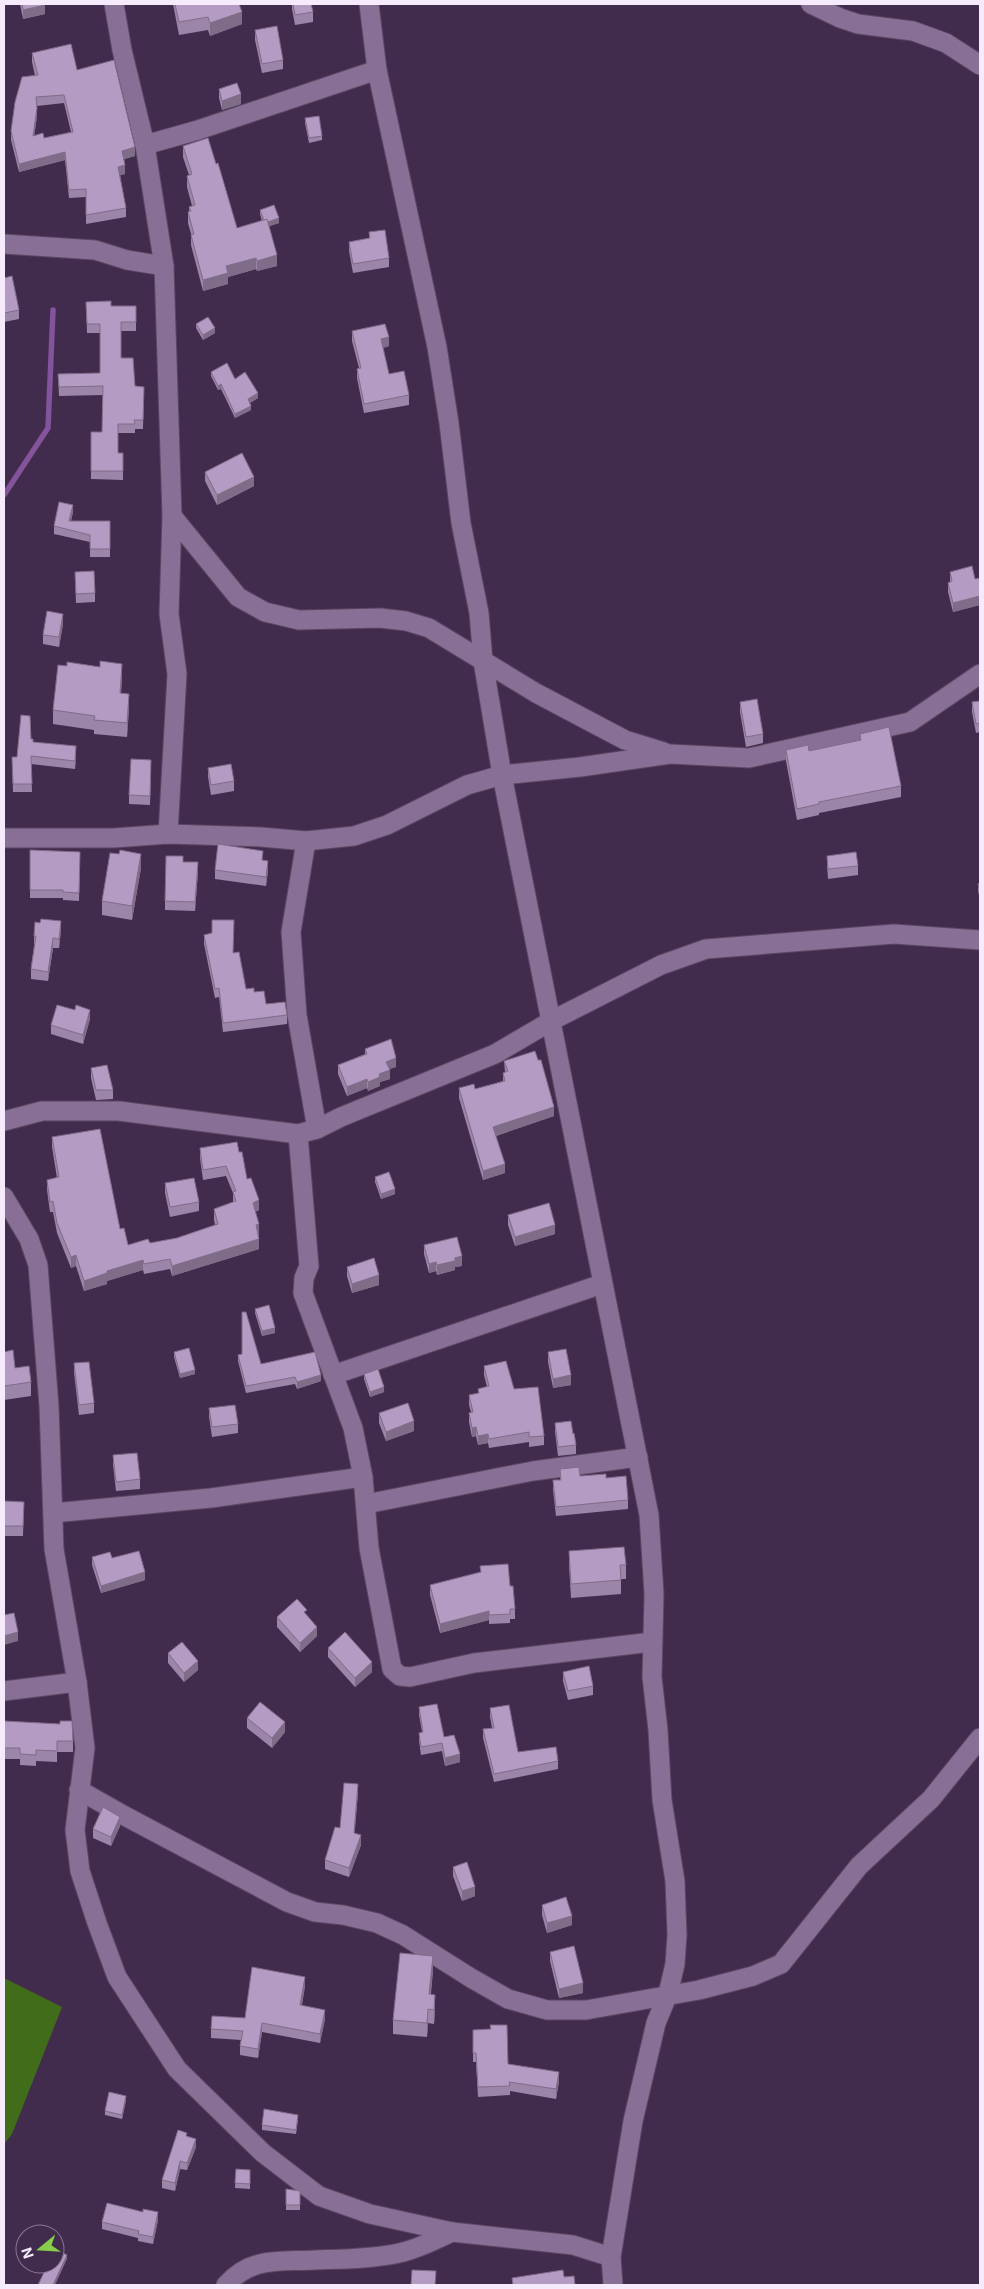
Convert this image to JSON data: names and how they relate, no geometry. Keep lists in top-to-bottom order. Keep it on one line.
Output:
{"north":"left"}
